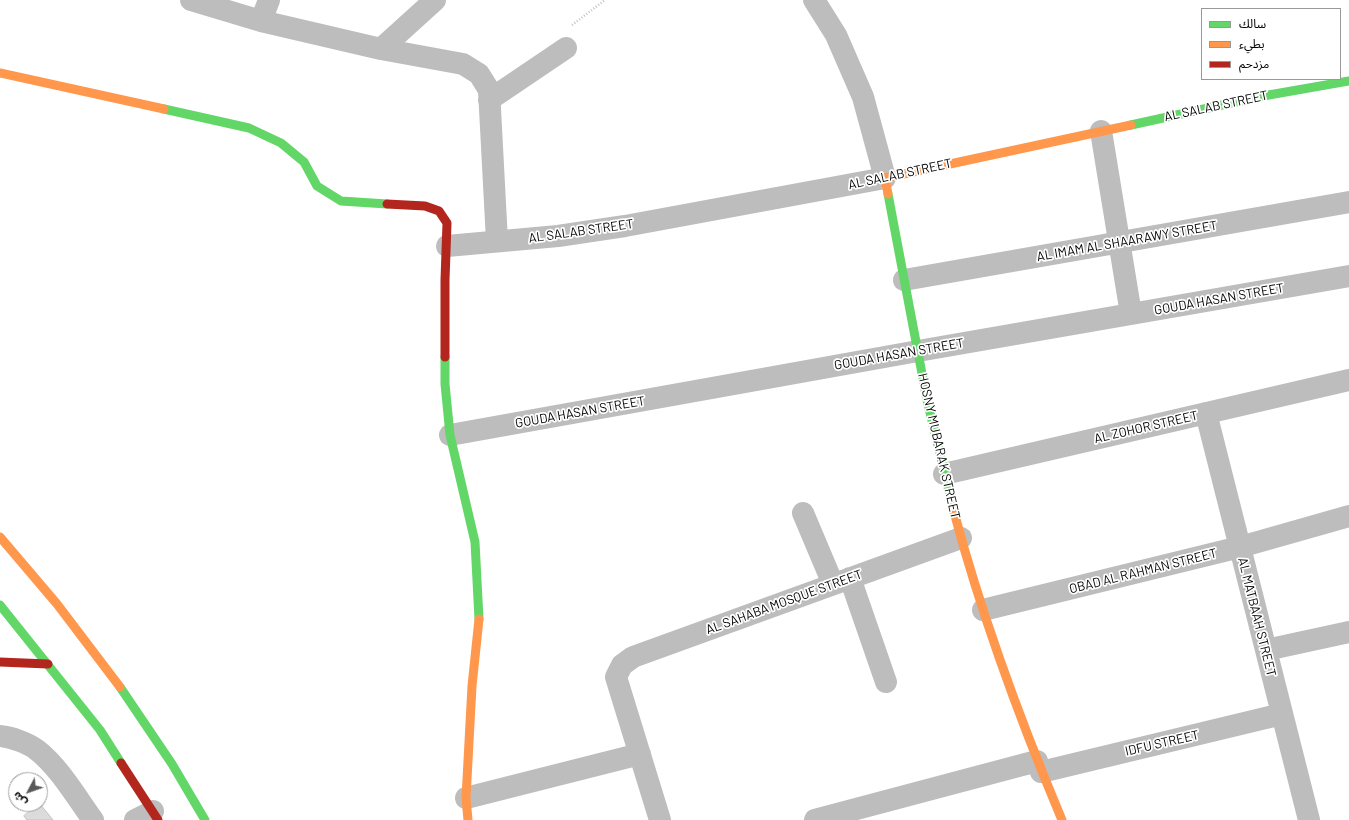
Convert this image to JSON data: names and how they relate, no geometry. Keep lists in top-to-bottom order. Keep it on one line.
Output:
{"streets":{"street":["AL SALAB STREET","AL IMAM AL SHAARAWY STREET","GOUDA HASAN STREET","AL ZOHOR STREET","HOSNY MUBARAK STREET","OBAD AL RAHMAN STREET","AL SAHABA MOSQUE STREET","AL MATBAAH STREET","IDFU STREET"]},"crossings":[["AL SALAB STREET","HOSNY MUBARAK STREET"],["AL IMAM AL SHAARAWY STREET","HOSNY MUBARAK STREET"],["GOUDA HASAN STREET","HOSNY MUBARAK STREET"],["AL ZOHOR STREET","HOSNY MUBARAK STREET"],["AL ZOHOR STREET","AL MATBAAH STREET"],["HOSNY MUBARAK STREET","OBAD AL RAHMAN STREET"],["HOSNY MUBARAK STREET","AL SAHABA MOSQUE STREET"],["HOSNY MUBARAK STREET","IDFU STREET"],["OBAD AL RAHMAN STREET","AL MATBAAH STREET"],["AL MATBAAH STREET","IDFU STREET"]],"legend":["سالك","بطيء","مزدحم"],"north":"bottom left"}
